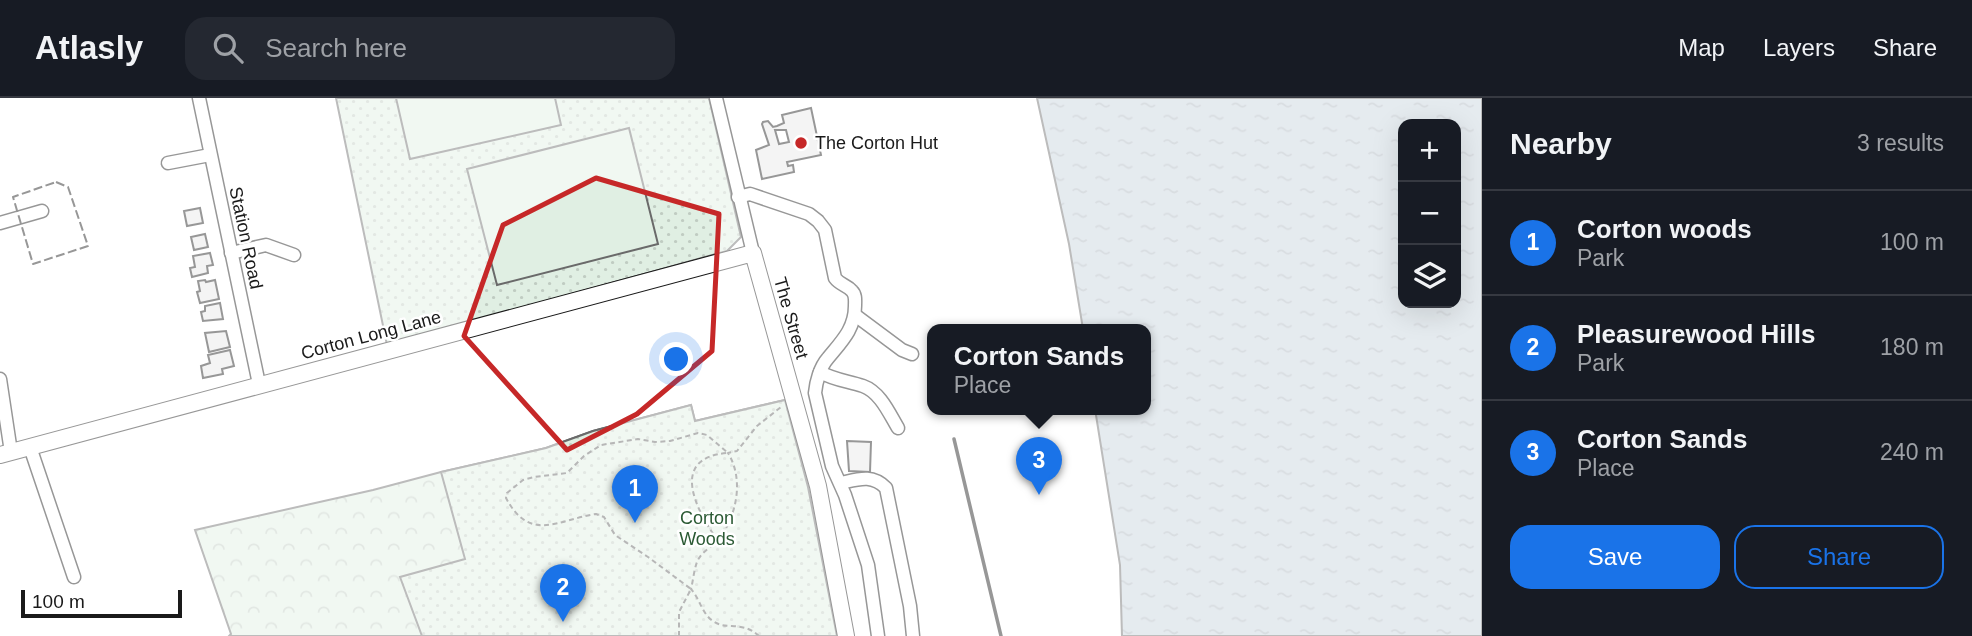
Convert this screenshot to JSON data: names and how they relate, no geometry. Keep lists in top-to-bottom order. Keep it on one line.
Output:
{"streets":{"main road":["The Street","Corton Long Lane"],"street":["Station Road"]},"crossings":[["Station Road","Corton Long Lane"],["The Street","Corton Long Lane"]],"parks":["Corton Woods"],"places":["The Corton Hut"],"scale_bar":"100 m","page":{"header":"Atlasly","search":"Search here","nav":["Map","Layers","Share"],"heading":["Nearby","3 results"],"map_buttons":["+","−"],"list":[{"mark":"1","name":"Corton woods","note":"Park","value":"100 m"},{"mark":"2","name":"Pleasurewood Hills","note":"Park","value":"180 m"},{"mark":"3","name":"Corton Sands","note":"Place","value":"240 m"}],"popup":["Corton Sands","Place"],"pins":["3","1","2"],"buttons":["Save","Share"],"scale":"100 m"}}
